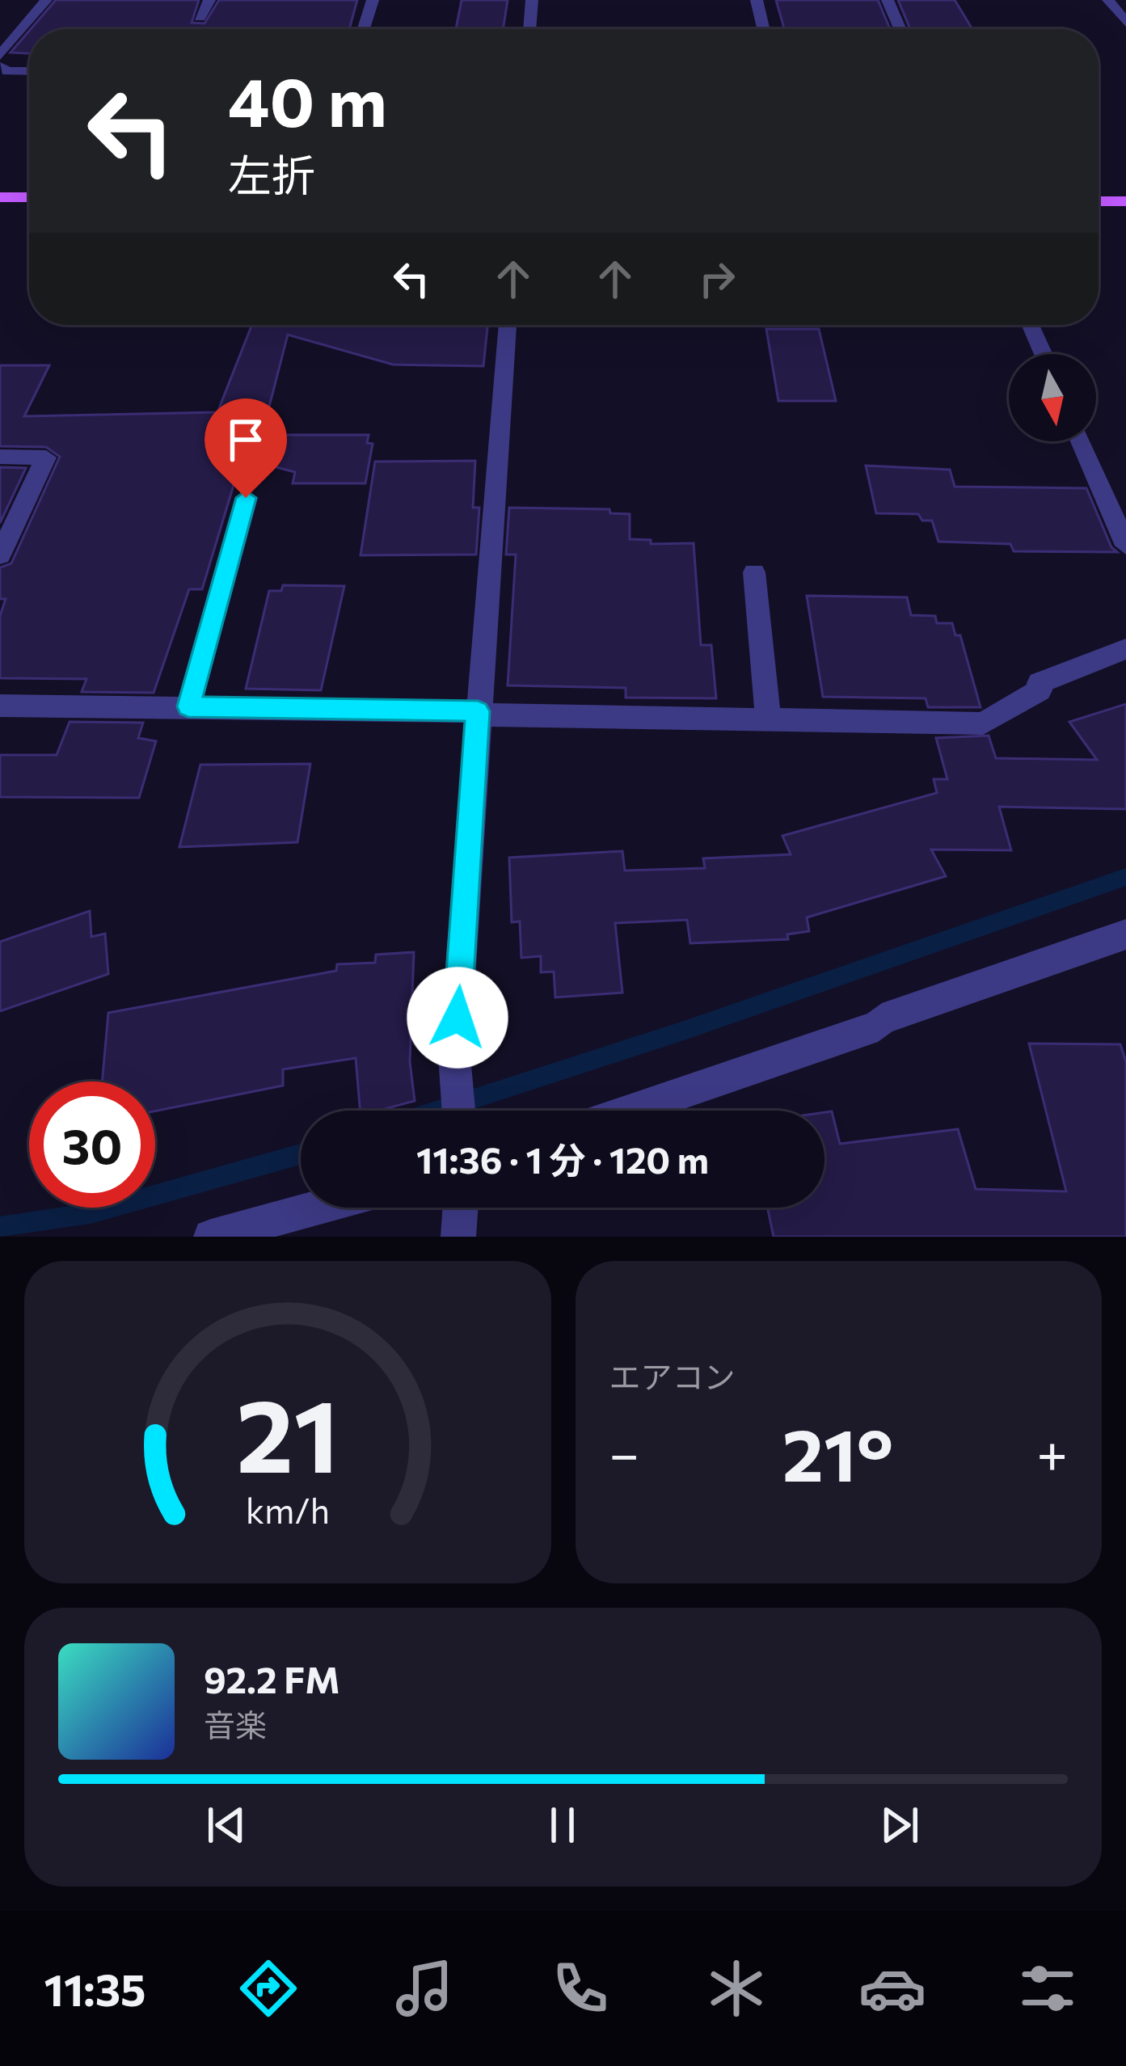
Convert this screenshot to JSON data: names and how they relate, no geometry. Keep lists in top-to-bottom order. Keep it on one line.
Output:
{"north":"bottom","page":{"turn":["40 m","左折"],"limit":"30","trip":"11:36 · 1 分 · 120 m","tile":"エアコン","heat":["−","21°","+"],"song":["92.2 FM","音楽"],"tabs":"11:35","gauge":["21","km/h"]}}
